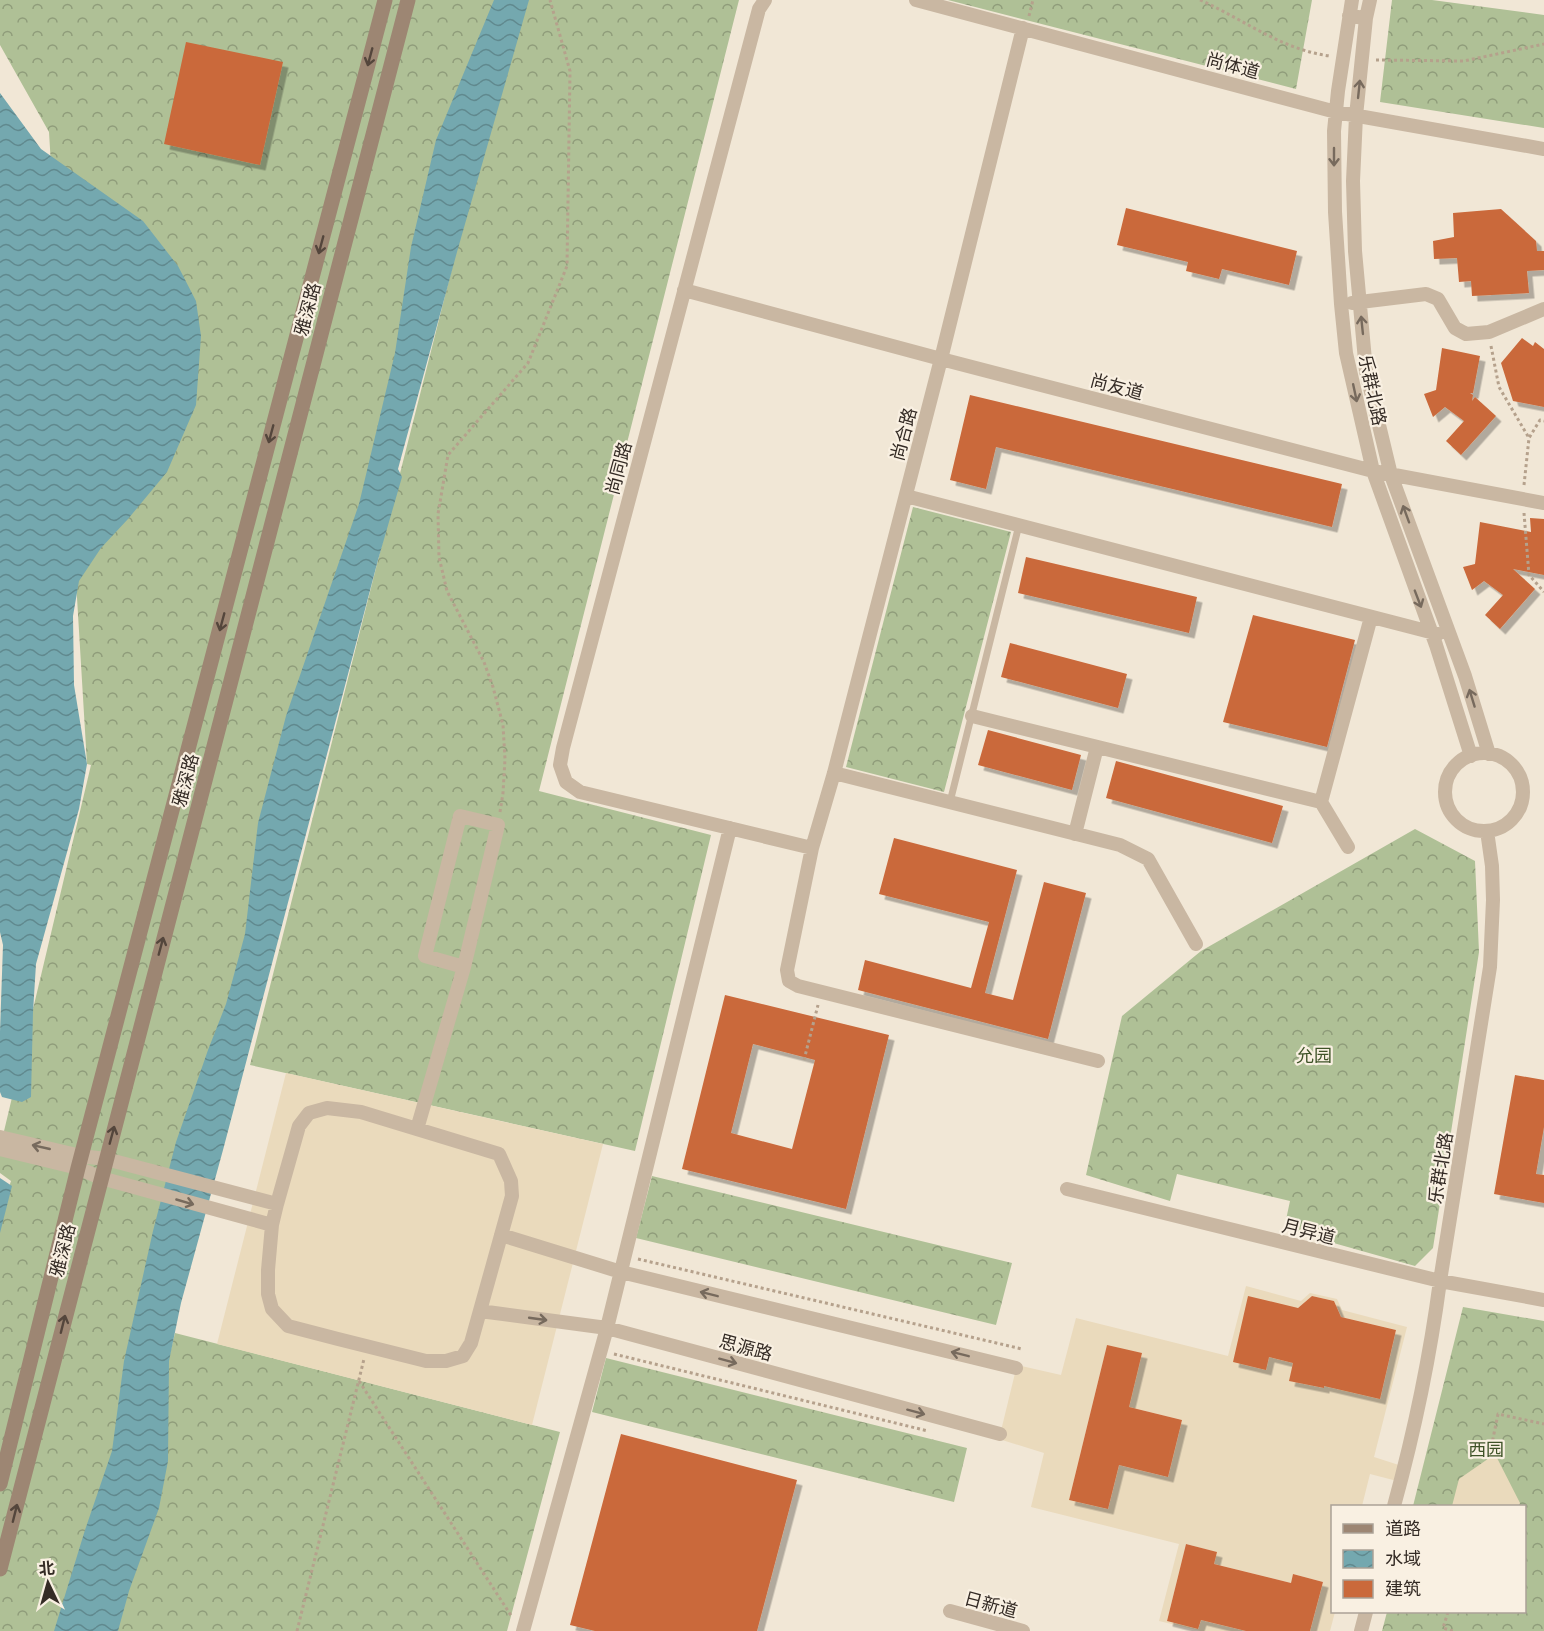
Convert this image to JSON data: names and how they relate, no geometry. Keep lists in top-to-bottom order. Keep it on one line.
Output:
{"streets":{"main road":["雅深路"],"street":["尚体道","尚友道","乐群北路","尚合路","尚同路","月异道","思源路","日新道"]},"crossings":[["尚体道","乐群北路"],["尚体道","尚合路"],["尚友道","乐群北路"],["尚友道","尚合路"],["尚友道","尚同路"],["乐群北路","月异道"],["尚合路","尚同路"]],"parks":["允园","西园"],"legend":["道路","水域","建筑"],"north":"top"}
